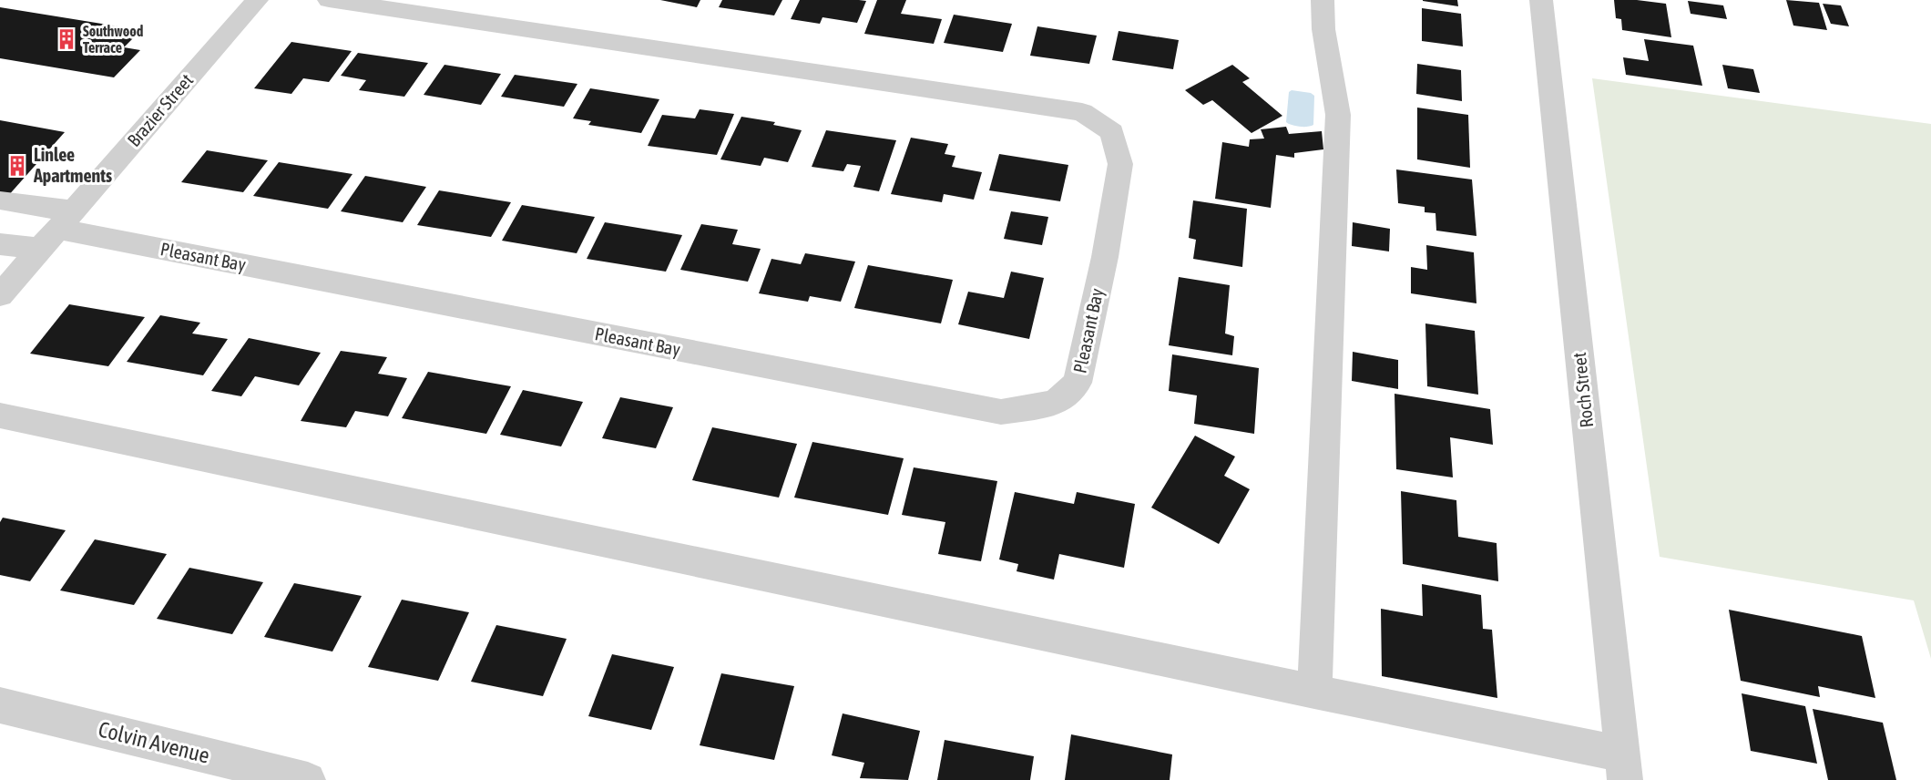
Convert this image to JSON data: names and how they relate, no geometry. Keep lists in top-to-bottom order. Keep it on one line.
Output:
{"streets":{"street":["Brazier Street","Pleasant Bay","Roch Street","Colvin Avenue"]},"crossings":[["Brazier Street","Pleasant Bay"]],"places":{"building":["Southwood Terrace","Linlee Apartments"]}}
